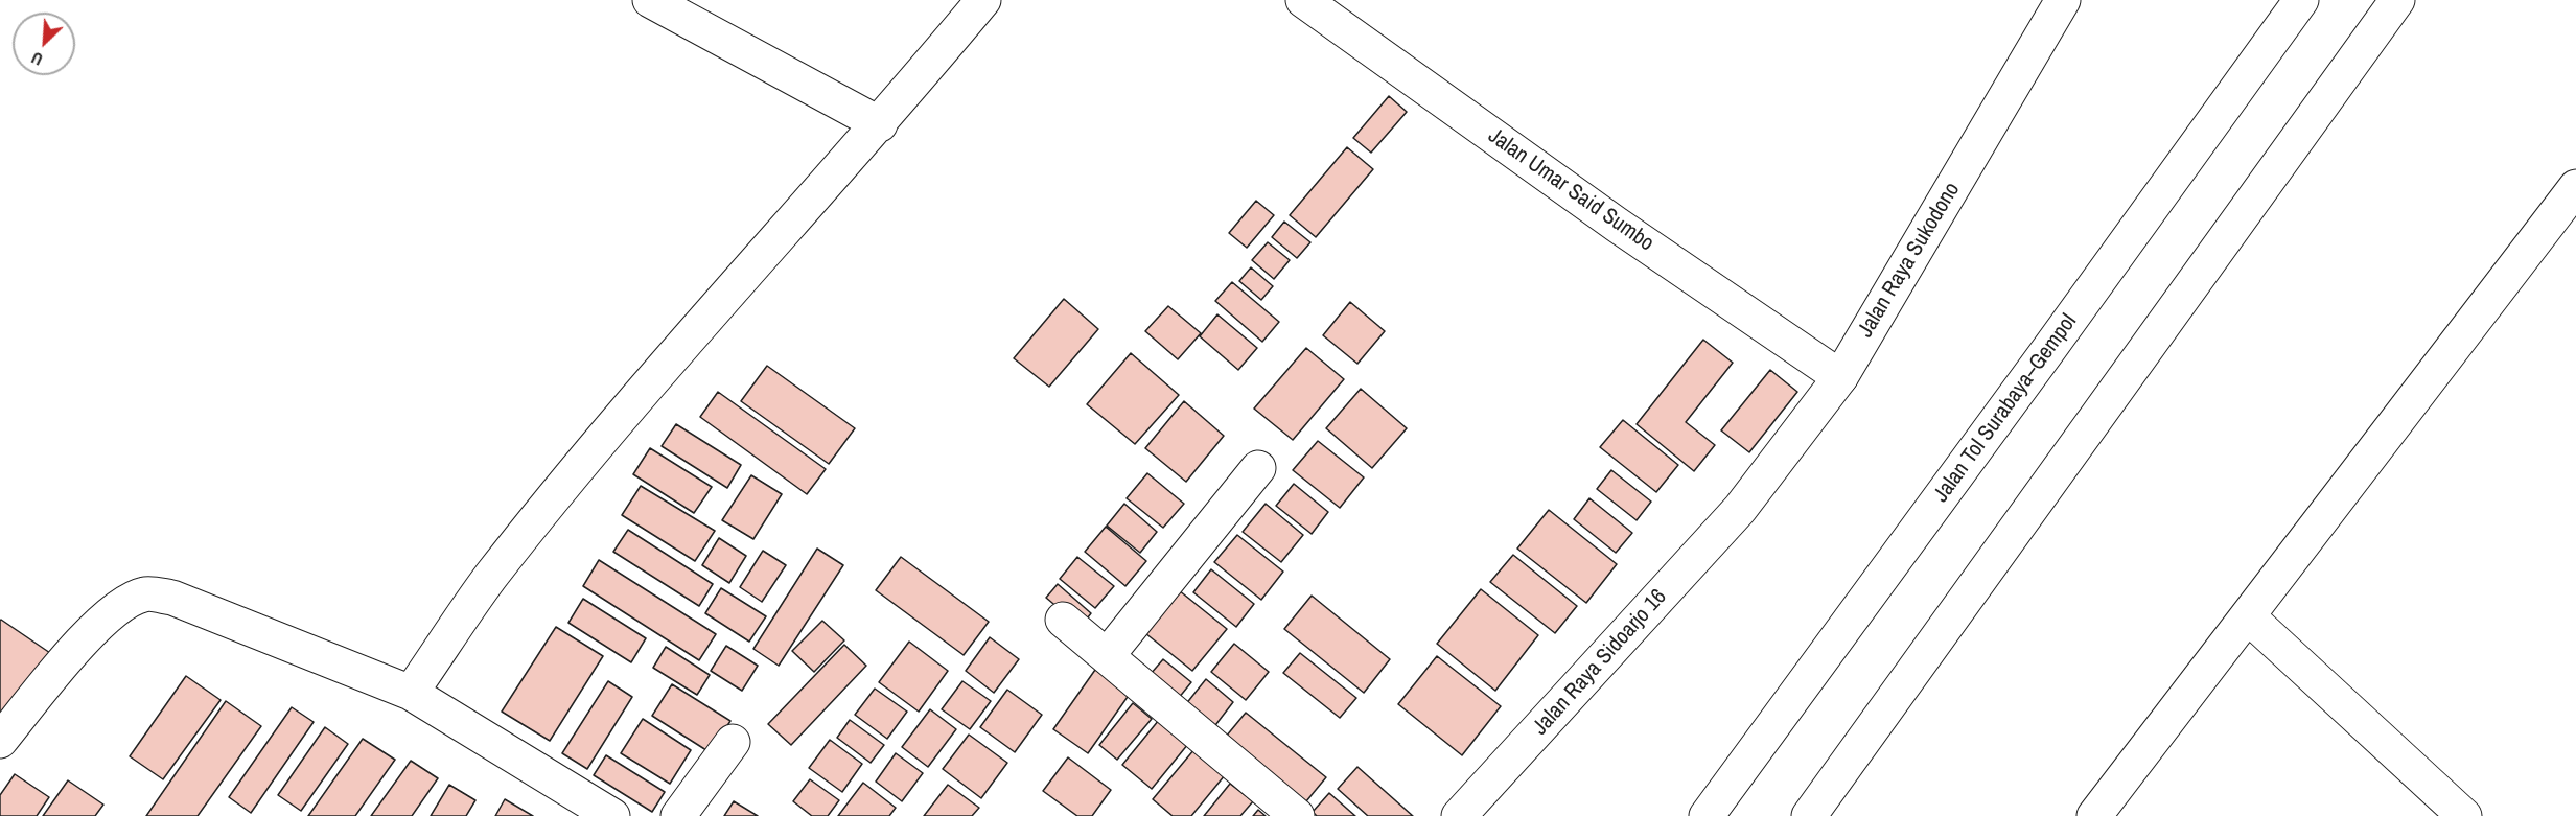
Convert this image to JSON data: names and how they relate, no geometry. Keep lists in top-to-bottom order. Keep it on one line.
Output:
{"streets":{"main road":["Jalan Umar Said Sumbo","Jalan Raya Sukodono","Jalan Tol Surabaya–Gempol","Jalan Raya Sidoarjo 16"]},"crossings":[["Jalan Umar Said Sumbo","Jalan Raya Sukodono"],["Jalan Raya Sukodono","Jalan Raya Sidoarjo 16"]],"north":"bottom left"}
